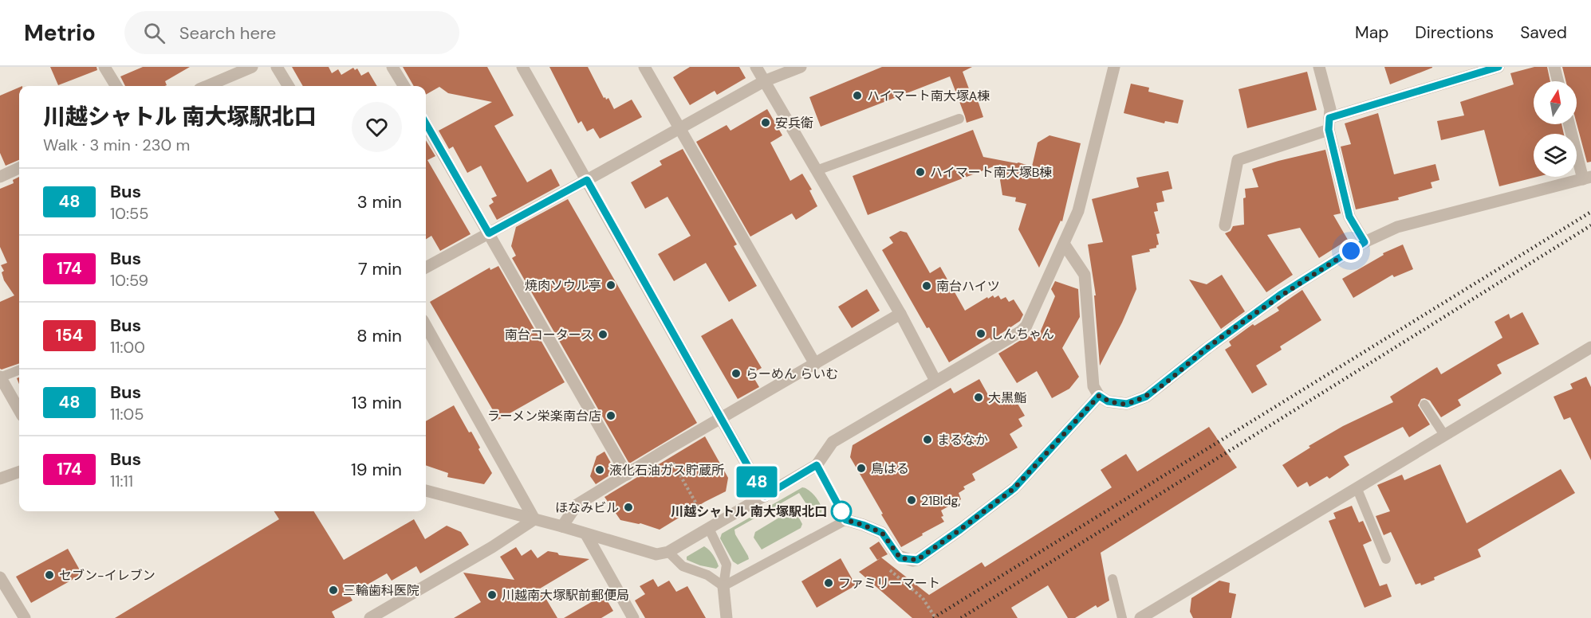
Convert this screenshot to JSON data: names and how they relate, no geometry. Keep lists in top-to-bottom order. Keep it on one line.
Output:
{"places":["ハイマート南大塚A棟","安兵衛","ハイマート南大塚B棟","焼肉ソウル亭","南台ハイツ","しんちゃん","南台コータース","らーめん らいむ","大黒鮨","ラーメン栄楽南台店","まるなか","鳥はる","液化石油ガス貯蔵所","21Bldg,","ほなみビル","川越シャトル 南大塚駅北口","セブン-イレブン","ファミリーマート","三輪歯科医院","川越南大塚駅前郵便局"],"lines":["bus line 48"],"north":"top","page":{"header":"Metrio","search":"Search here","nav":["Map","Directions","Saved"],"on_map":"48","heading":["川越シャトル 南大塚駅北口","Walk · 3 min · 230 m"],"list":[{"mark":"48","name":"Bus","note":"10:55","value":"3 min"},{"mark":"174","name":"Bus","note":"10:59","value":"7 min"},{"mark":"154","name":"Bus","note":"11:00","value":"8 min"},{"mark":"48","name":"Bus","note":"11:05","value":"13 min"},{"mark":"174","name":"Bus","note":"11:11","value":"19 min"}]}}
